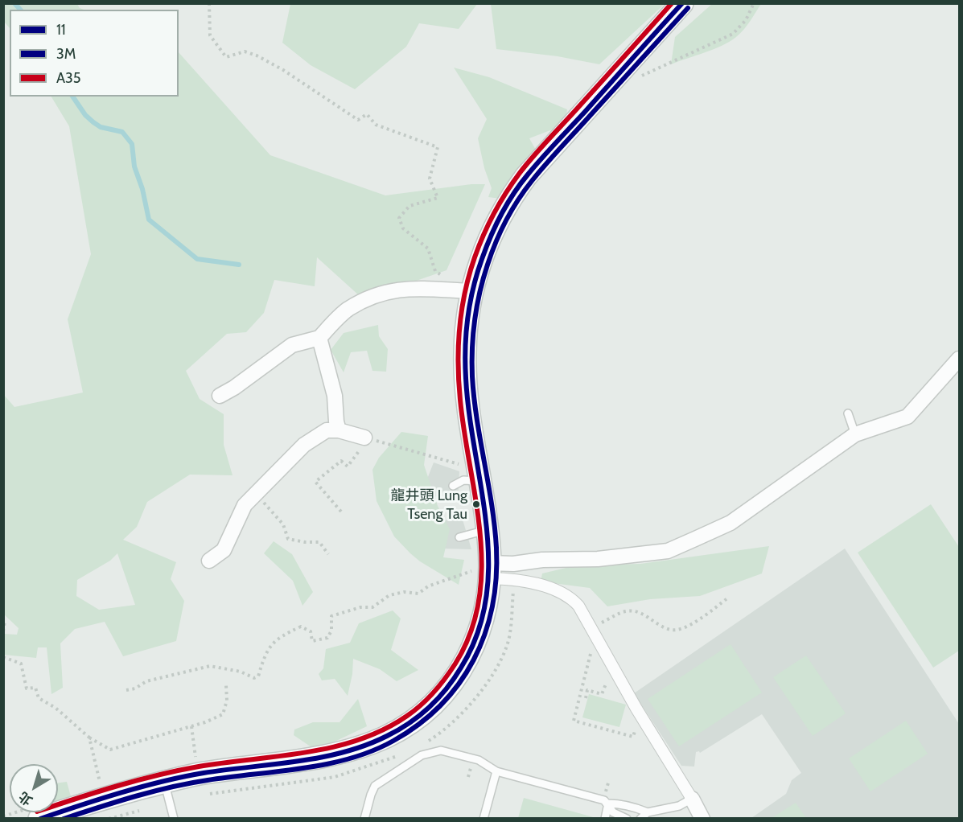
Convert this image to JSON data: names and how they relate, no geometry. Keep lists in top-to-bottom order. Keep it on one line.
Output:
{"places":["龍井頭 Lung Tseng Tau"],"lines":["transit line 11","transit line A35","transit line 3M"],"legend":["11","3M","A35"],"north":"bottom left"}
